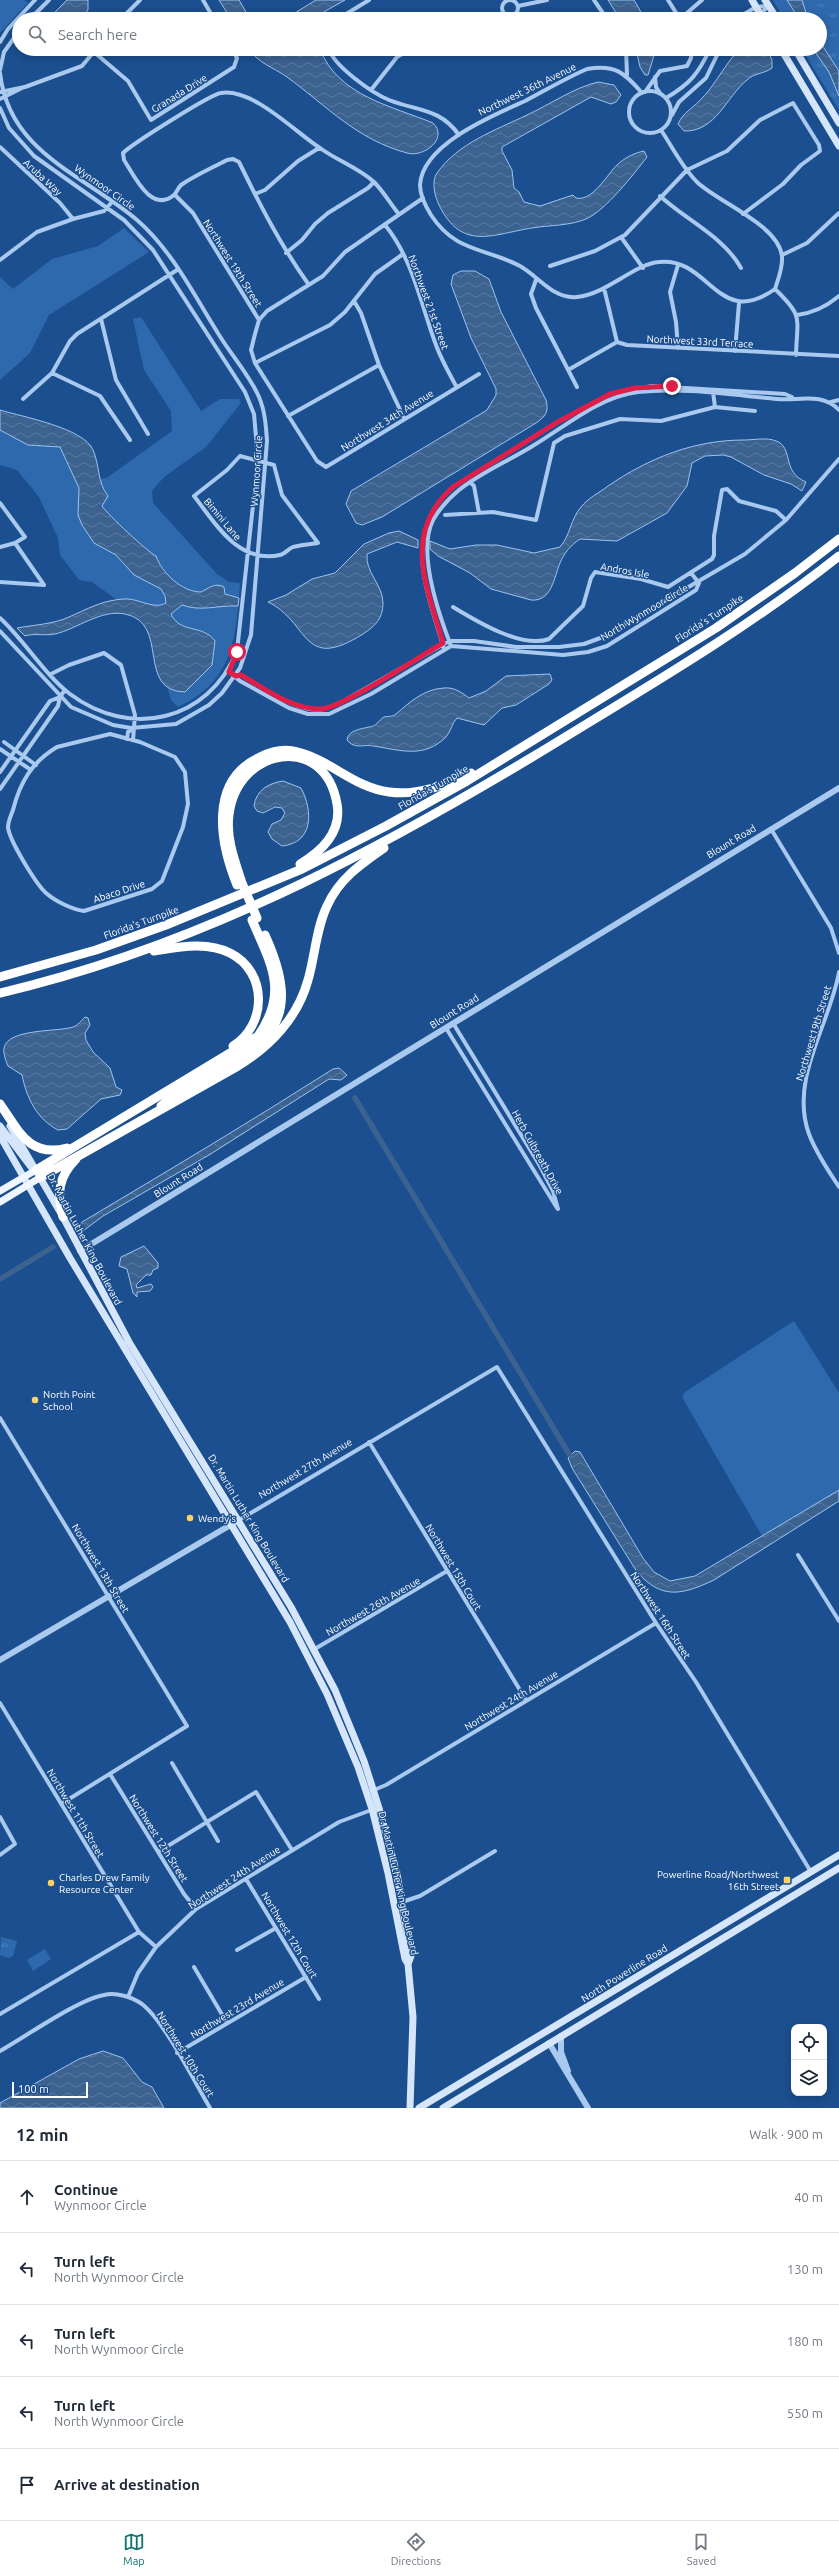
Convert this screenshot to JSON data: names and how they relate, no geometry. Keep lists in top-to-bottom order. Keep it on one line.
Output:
{"streets":{"highway":["Florida's Turnpike"],"main road":["Dr. Martin Luther King Boulevard","North Powerline Road"],"street":["Northwest 36th Avenue","Granada Drive","Aruba Way","Wynmoor Circle","Northwest 19th Street","Northwest 21st Street","Northwest 33rd Terrace","Northwest 34th Avenue","Bimini Lane","Andros Isle","North Wynmoor Circle","Blount Road","Abaco Drive","Northwest19th Street","Herb Culbreath Drive","Northwest 27th Avenue","Northwest 15th Court","Northwest 13th Street","Northwest 26th Avenue","Northwest 16th Street","Northwest 24th Avenue","Northwest 11th Street","Northwest 12th Street","Northwest 12th Court","Northwest 23rd Avenue","Northwest 10th Court"]},"crossings":[["Granada Drive","Wynmoor Circle"],["Wynmoor Circle","Bimini Lane"],["Wynmoor Circle","North Wynmoor Circle"],["Northwest 19th Street","Northwest 34th Avenue"],["Northwest 21st Street","Northwest 34th Avenue"],["Andros Isle","North Wynmoor Circle"],["Blount Road","Herb Culbreath Drive"],["Blount Road","Dr. Martin Luther King Boulevard"],["Dr. Martin Luther King Boulevard","Northwest 27th Avenue"],["Dr. Martin Luther King Boulevard","Northwest 26th Avenue"],["Dr. Martin Luther King Boulevard","Northwest 24th Avenue"],["Northwest 27th Avenue","Northwest 15th Court"],["Northwest 27th Avenue","Northwest 13th Street"],["Northwest 27th Avenue","Northwest 16th Street"],["Northwest 15th Court","Northwest 26th Avenue"],["Northwest 15th Court","Northwest 24th Avenue"],["Northwest 13th Street","Northwest 12th Street"],["Northwest 16th Street","Northwest 24th Avenue"],["Northwest 16th Street","North Powerline Road"],["Northwest 24th Avenue","Northwest 11th Street"],["Northwest 24th Avenue","Northwest 12th Street"],["Northwest 24th Avenue","Northwest 12th Court"],["Northwest 24th Avenue","Northwest 10th Court"],["Northwest 12th Court","Northwest 23rd Avenue"],["Northwest 23rd Avenue","Northwest 10th Court"]],"places":{"other":["North Point School","Wendy's","Charles Drew Family Resource Center"],"transit":["Powerline Road/Northwest 16th Street"]},"scale_bar":"100 m","page":{"search":"Search here","scale":"100 m","heading":["12 min","Walk · 900 m"],"list":[["Continue","Wynmoor Circle","40 m"],["Turn left","North Wynmoor Circle","130 m"],["Turn left","North Wynmoor Circle","180 m"],["Turn left","North Wynmoor Circle","550 m"],"Arrive at destination"],"nav":["Map","Directions","Saved"]}}
